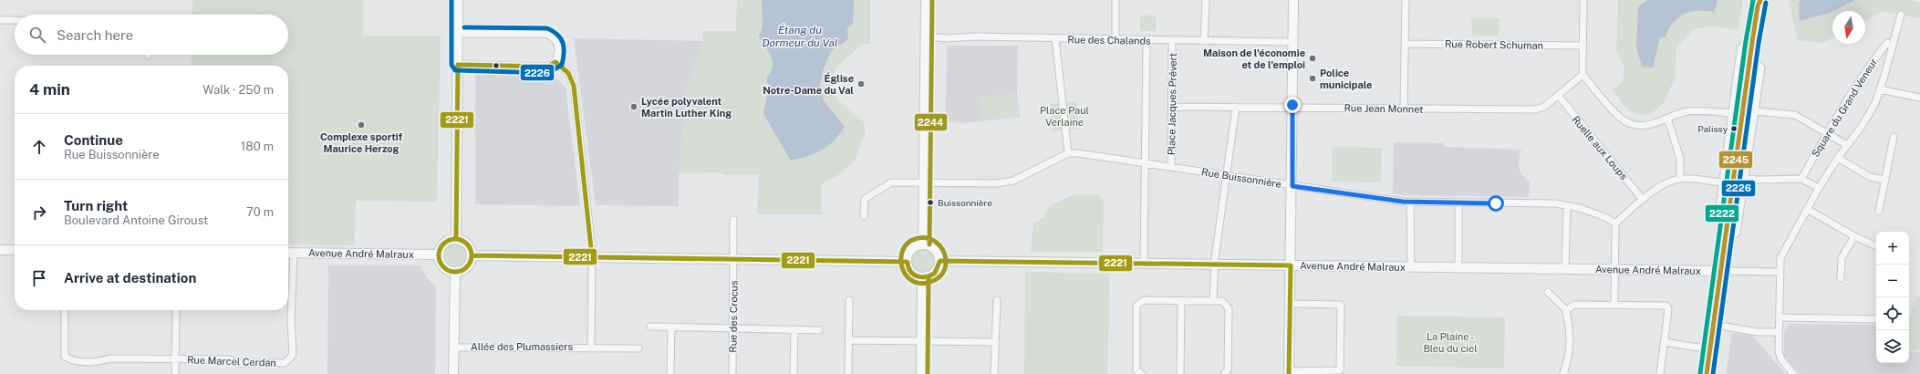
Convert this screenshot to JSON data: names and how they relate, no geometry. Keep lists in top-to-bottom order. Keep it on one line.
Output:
{"streets":{"street":["Rue des Chalands","Rue Robert Schuman","Place Jacques Prévert","Square du Grand Veneur","Rue Jean Monnet","Ruelle aux Loups","Rue Buissonnière","Avenue André Malraux","Rue des Crocus","Allée des Plumassiers","Rue Marcel Cerdan"]},"crossings":[["Rue des Chalands","Place Jacques Prévert"],["Place Jacques Prévert","Rue Jean Monnet"],["Place Jacques Prévert","Rue Buissonnière"],["Rue Jean Monnet","Ruelle aux Loups"],["Avenue André Malraux","Rue Marcel Cerdan"]],"water":["Étang du Dormeur du Val"],"parks":["Place Paul Verlaine","La Plaine - Bleu du ciel"],"places":["Maison de l'économie et de l'emploi","Police municipale","Église Notre-Dame du Val","Lycée polyvalent Martin Luther King","Complexe sportif Maurice Herzog","Palissy","Buissonnière"],"lines":["transit line 2226","transit line 2244","transit line 2245","transit line 2222","transit line 2221"],"north":"bottom","page":{"search":"Search here","heading":["4 min","Walk · 250 m"],"list":[["Continue","Rue Buissonnière","180 m"],["Turn right","Boulevard Antoine Giroust","70 m"],"Arrive at destination"],"map_buttons":["+","−"]}}
